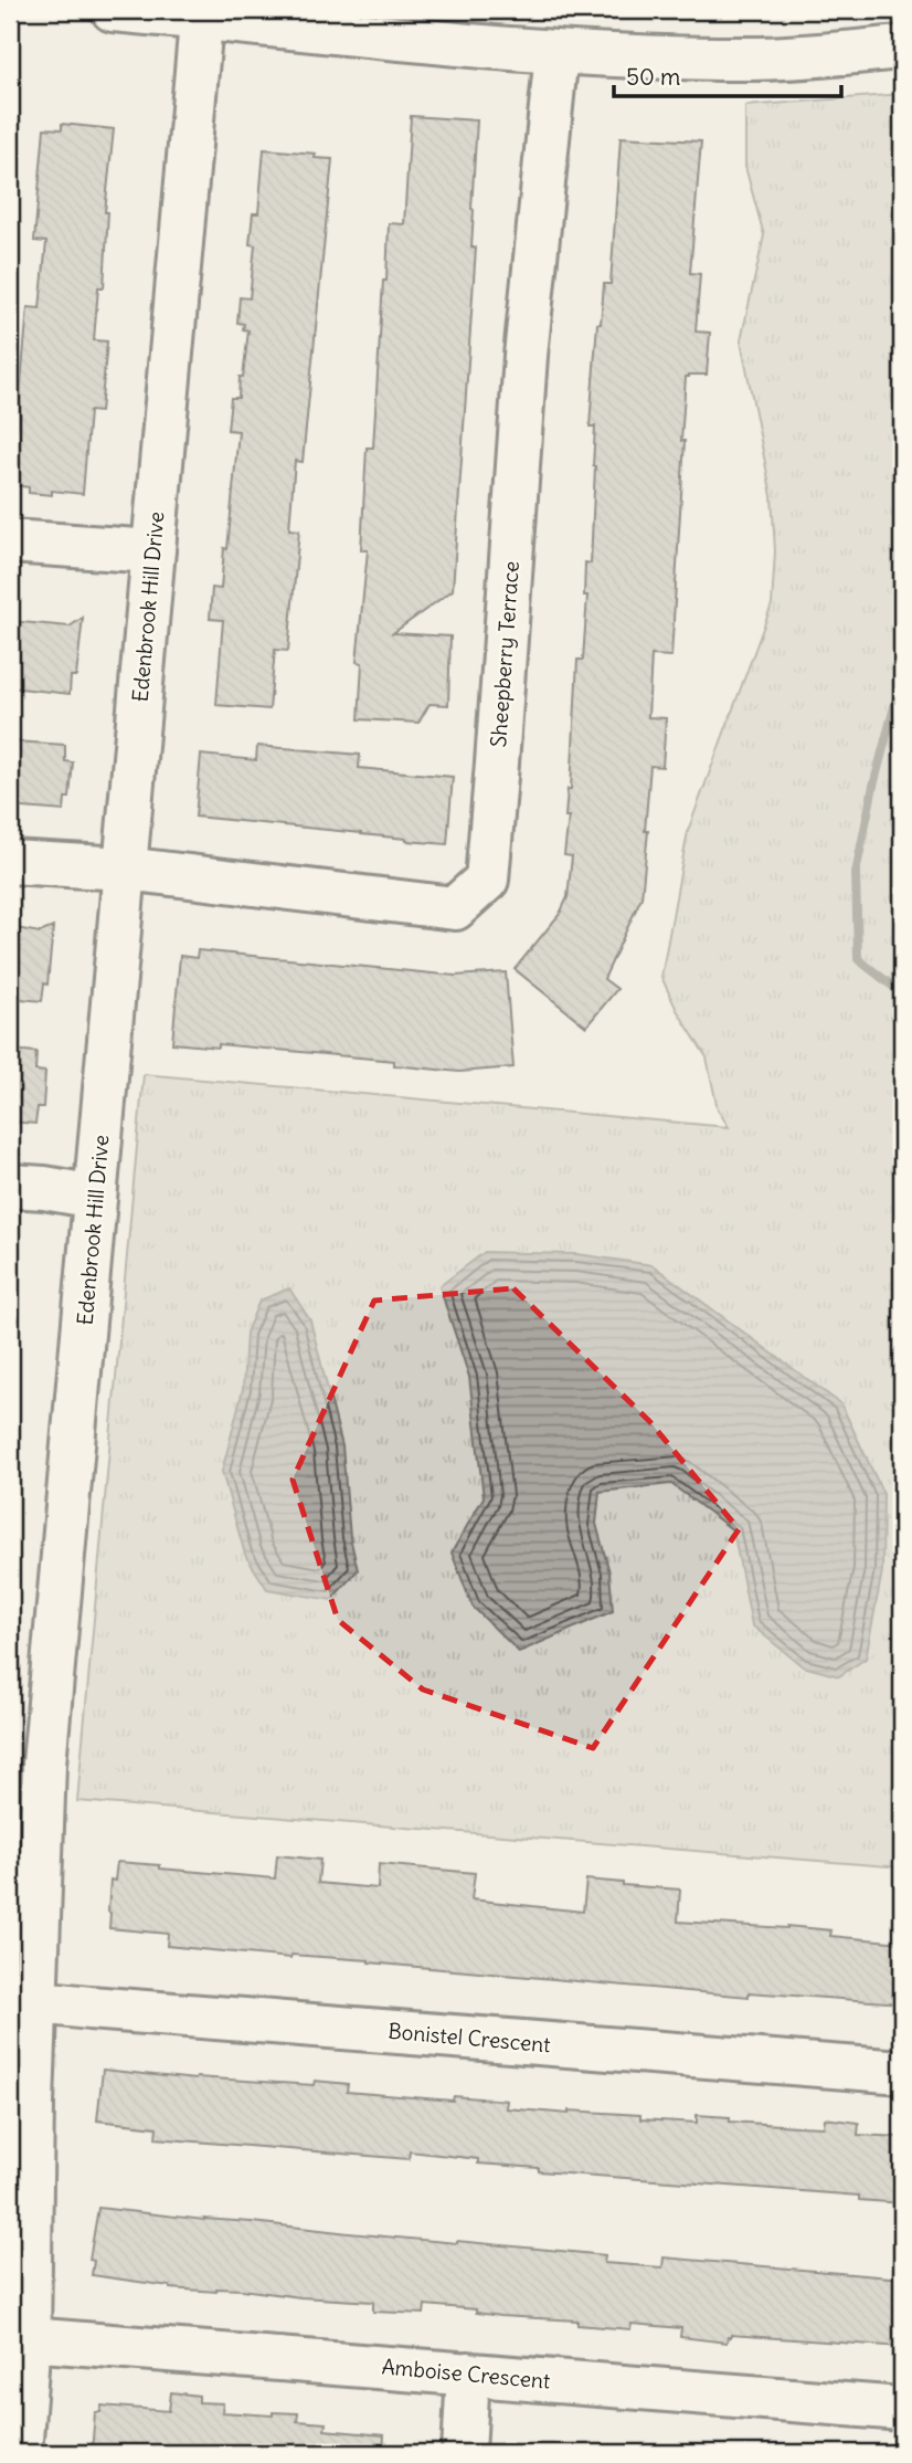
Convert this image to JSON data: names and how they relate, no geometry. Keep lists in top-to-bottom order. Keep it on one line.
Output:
{"streets":{"street":["Edenbrook Hill Drive","Sheepberry Terrace","Bonistel Crescent","Amboise Crescent"]},"crossings":[["Edenbrook Hill Drive","Sheepberry Terrace"],["Edenbrook Hill Drive","Bonistel Crescent"],["Edenbrook Hill Drive","Amboise Crescent"]],"scale_bar":"50 m"}
